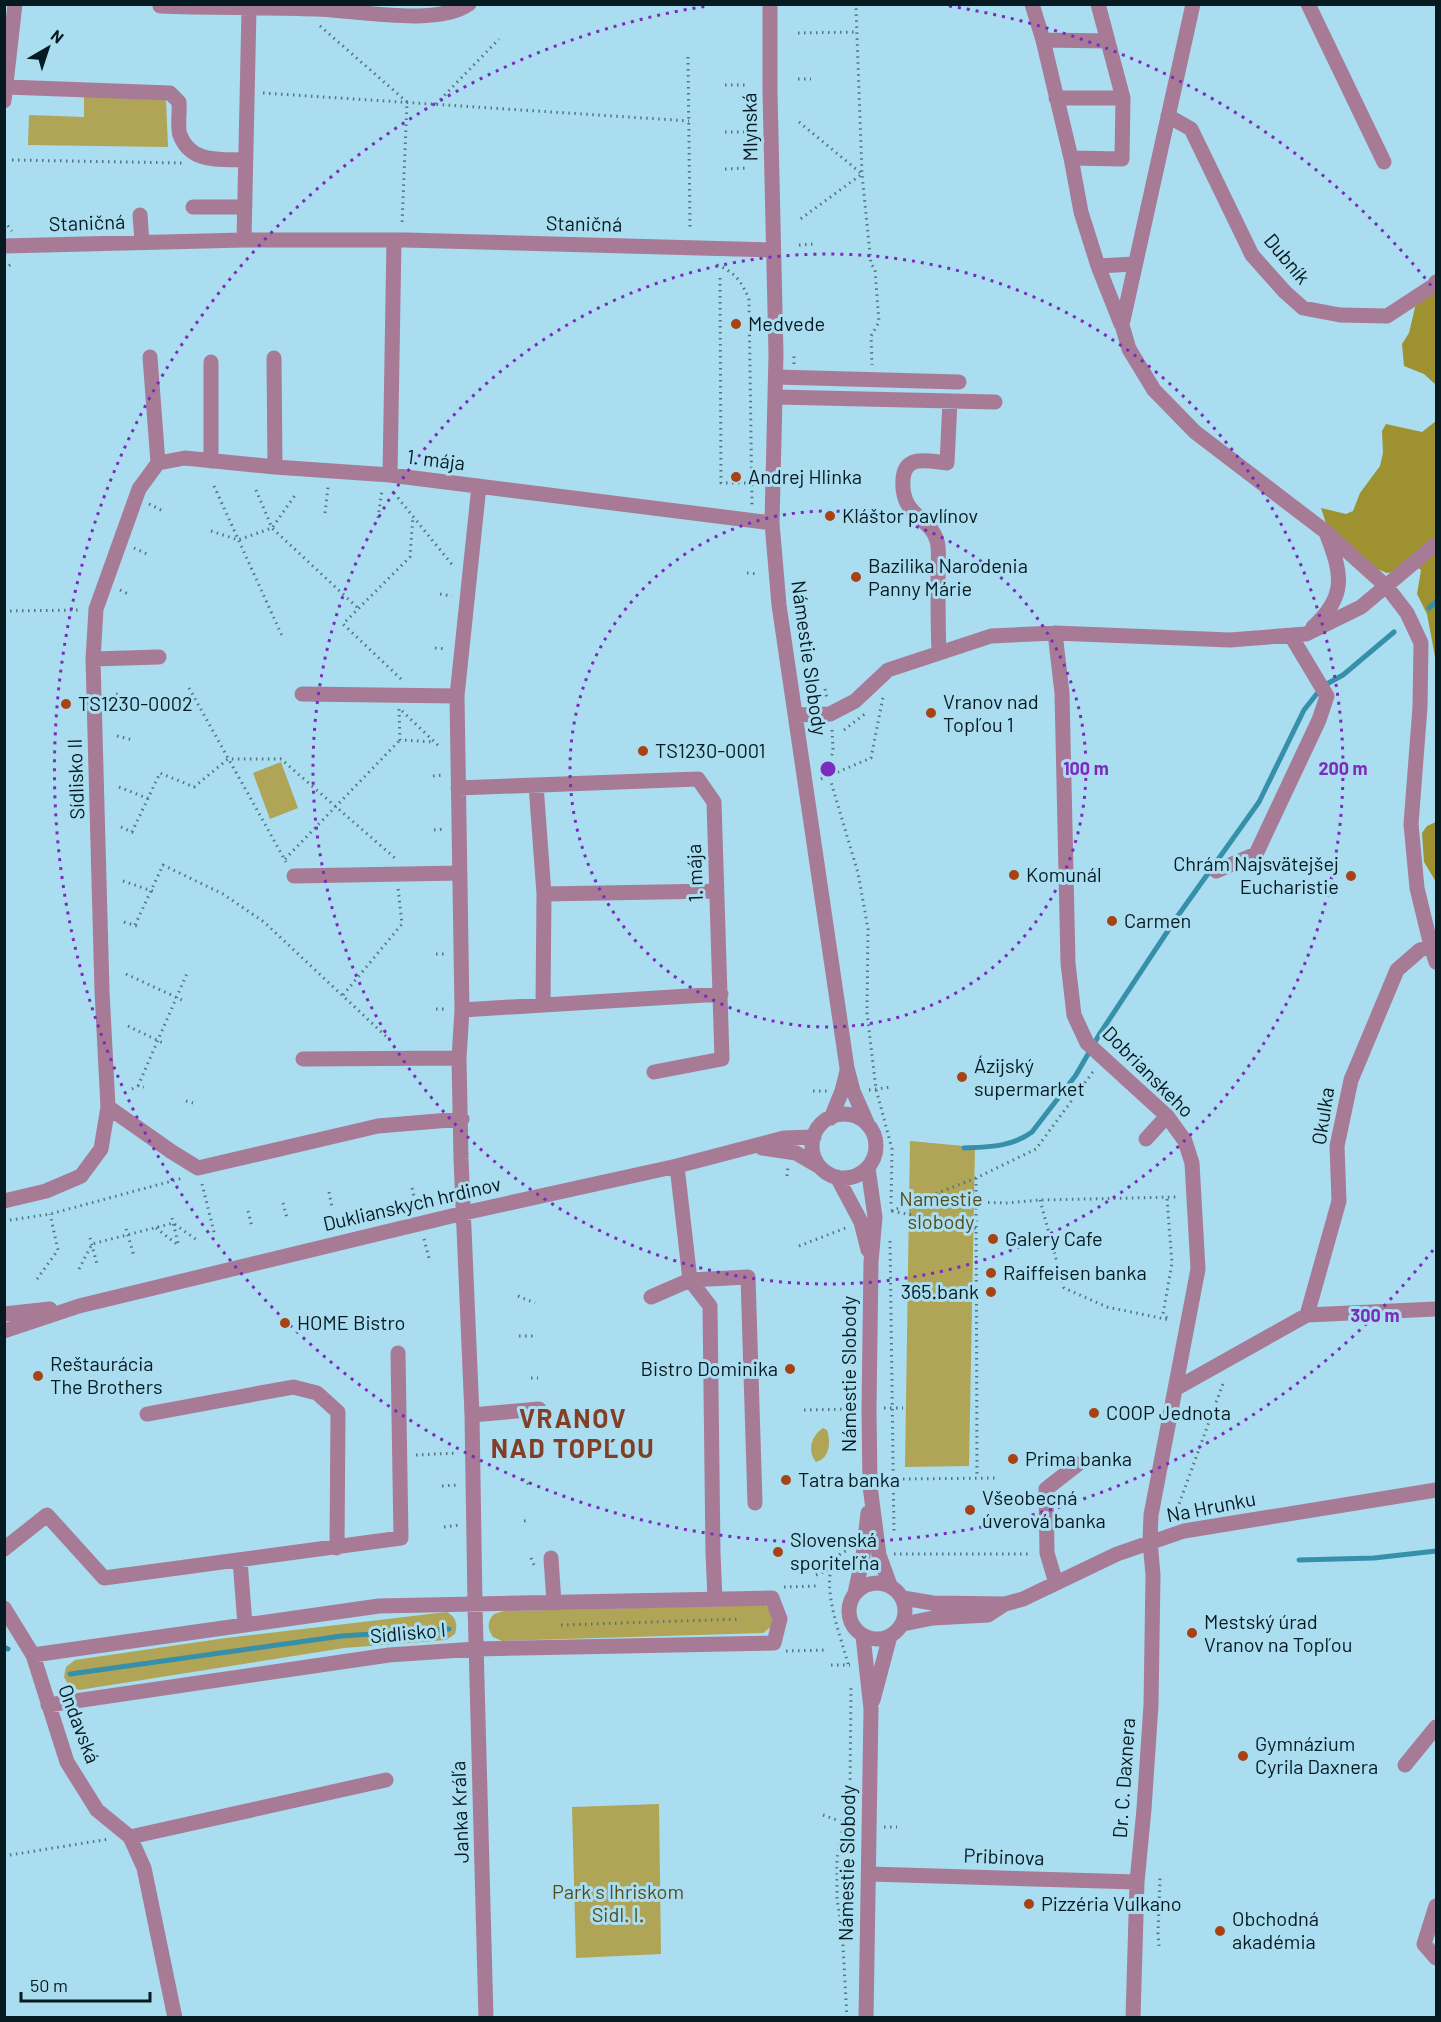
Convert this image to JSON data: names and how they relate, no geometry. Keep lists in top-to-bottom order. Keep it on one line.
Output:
{"streets":{"street":["Mlynská","Staničná","Dubník","1. mája","Námestie Slobody","Sídlisko II","Dobrianskeho","Okulka","Duklianskych hrdinov","Na Hrunku","Sídlisko I","Ondavská","Dr. C. Daxnera","Janka Kráľa","Pribinova"]},"crossings":[["Mlynská","Staničná"],["Mlynská","Námestie Slobody"],["Staničná","Námestie Slobody"],["1. mája","Sídlisko II"],["1. mája","Duklianskych hrdinov"],["Námestie Slobody","Na Hrunku"],["Námestie Slobody","Pribinova"],["Dobrianskeho","Na Hrunku"],["Dobrianskeho","Dr. C. Daxnera"],["Na Hrunku","Dr. C. Daxnera"],["Sídlisko I","Ondavská"],["Sídlisko I","Janka Kráľa"],["Dr. C. Daxnera","Pribinova"]],"districts":["VRANOV NAD TOPĽOU"],"parks":["Namestie slobody","Park s Ihriskom Sidl. I."],"places":["Medvede","Andrej Hlinka","Kláštor pavlínov","Bazilika Narodenia Panny Márie","TS1230-0002","Vranov nad Topľou 1","TS1230-0001","Komunál","Chrám Najsvätejšej Eucharistie","Carmen","Ázijský supermarket","Galery Cafe","Raiffeisen banka","365.bank","HOME Bistro","Bistro Dominika","Reštaurácia The Brothers","COOP Jednota","Prima banka","Tatra banka","Všeobecná úverová banka","Slovenská sporiteľňa","Mestský úrad Vranov na Topľou","Gymnázium Cyrila Daxnera","Pizzéria Vulkano","Obchodná akadémia"],"scale_bar":"50 m","north":"top right","rings":["100 m","200 m","300 m"]}
